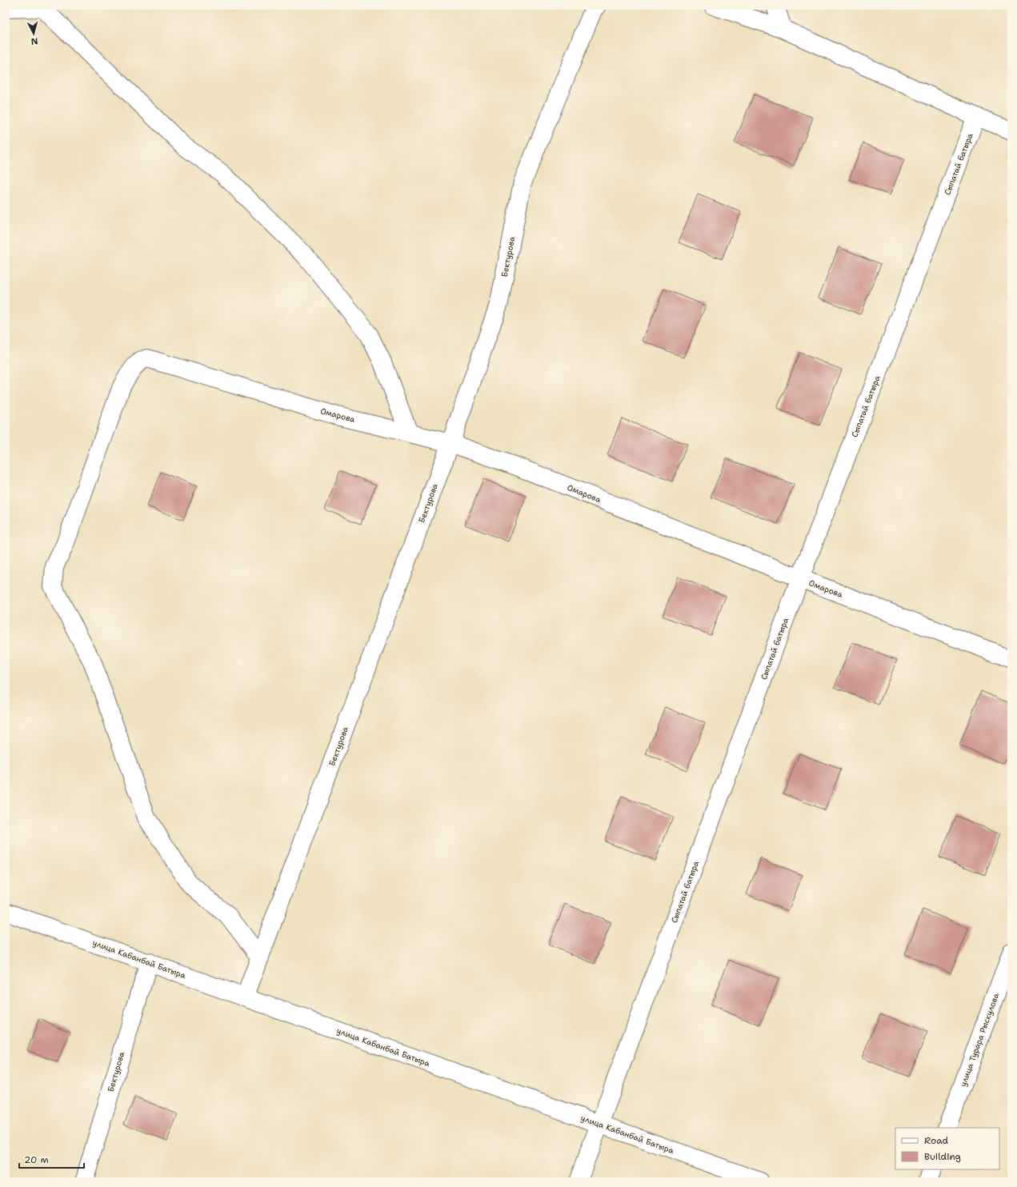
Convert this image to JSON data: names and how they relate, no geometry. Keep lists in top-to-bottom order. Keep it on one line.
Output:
{"streets":{"street":["Сыпатай батыра","Бектурова","Омарова","улица Кабанбай Батыра","улица Турара Рыскулова"]},"crossings":[["Сыпатай батыра","Омарова"],["Сыпатай батыра","улица Кабанбай Батыра"],["Бектурова","Омарова"],["Бектурова","улица Кабанбай Батыра"]],"legend":["Road","Building"],"scale_bar":"20 m","north":"bottom"}
